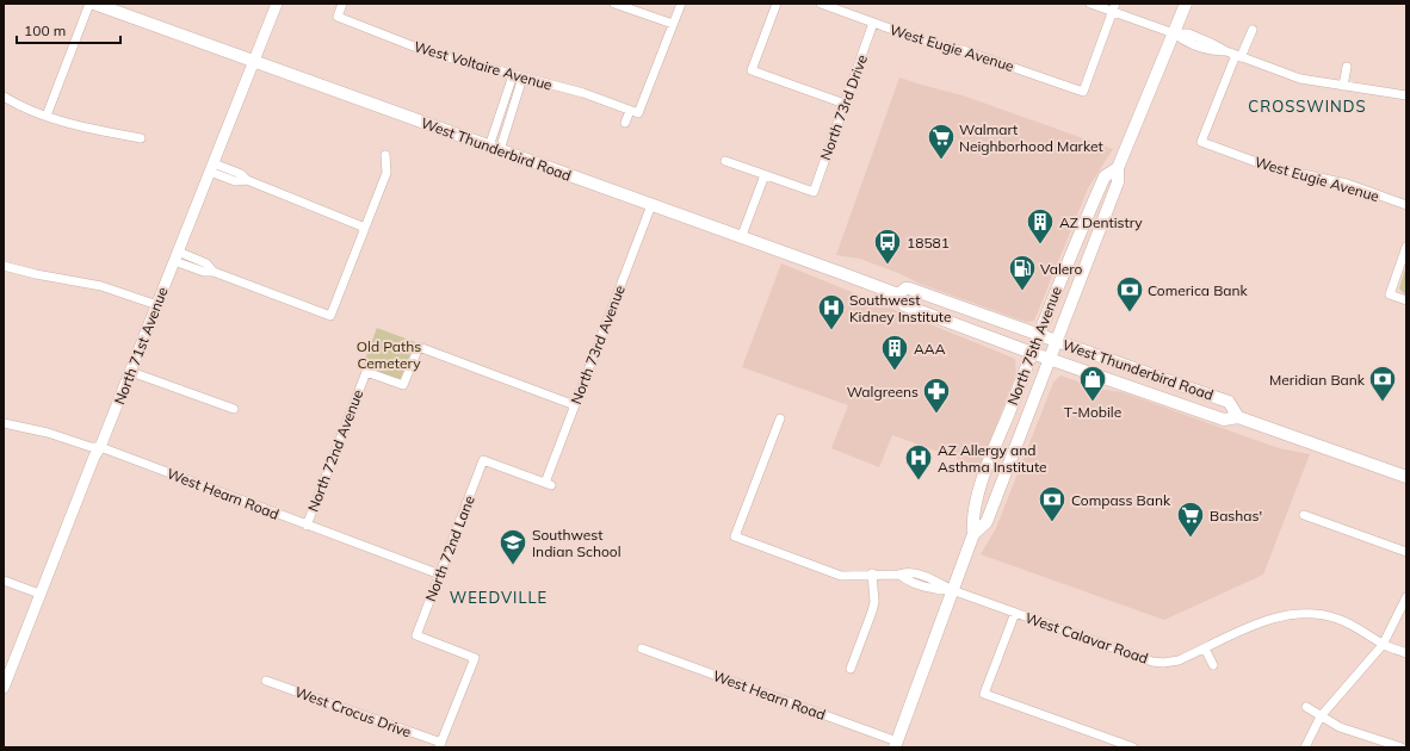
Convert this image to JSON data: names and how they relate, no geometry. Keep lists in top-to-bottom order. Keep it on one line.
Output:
{"streets":{"main road":["West Thunderbird Road","North 75th Avenue"],"street":["West Eugie Avenue","West Voltaire Avenue","North 73rd Drive","North 73rd Avenue","North 71st Avenue","North 72nd Avenue","West Hearn Road","North 72nd Lane","West Calavar Road","West Crocus Drive"]},"crossings":[["West Eugie Avenue","North 73rd Drive"],["West Thunderbird Road","North 73rd Avenue"],["West Thunderbird Road","North 71st Avenue"],["West Thunderbird Road","North 75th Avenue"],["North 73rd Avenue","North 72nd Avenue"],["North 73rd Avenue","North 72nd Lane"],["North 71st Avenue","West Hearn Road"],["North 75th Avenue","West Hearn Road"],["North 75th Avenue","West Calavar Road"],["North 72nd Avenue","West Hearn Road"],["West Hearn Road","North 72nd Lane"],["North 72nd Lane","West Crocus Drive"]],"districts":["CROSSWINDS","WEEDVILLE"],"parks":["Old Paths Cemetery"],"places":{"supermarket":["Walmart Neighborhood Market","Bashas'"],"building":["AZ Dentistry","AAA"],"bus stop":["18581"],"fuel station":["Valero"],"bank":["Comerica Bank","Meridian Bank","Compass Bank"],"hospital":["Southwest Kidney Institute","AZ Allergy and Asthma Institute"],"shop":["T-Mobile"],"pharmacy":["Walgreens"],"school or university":["Southwest Indian School"]},"scale_bar":"100 m"}
